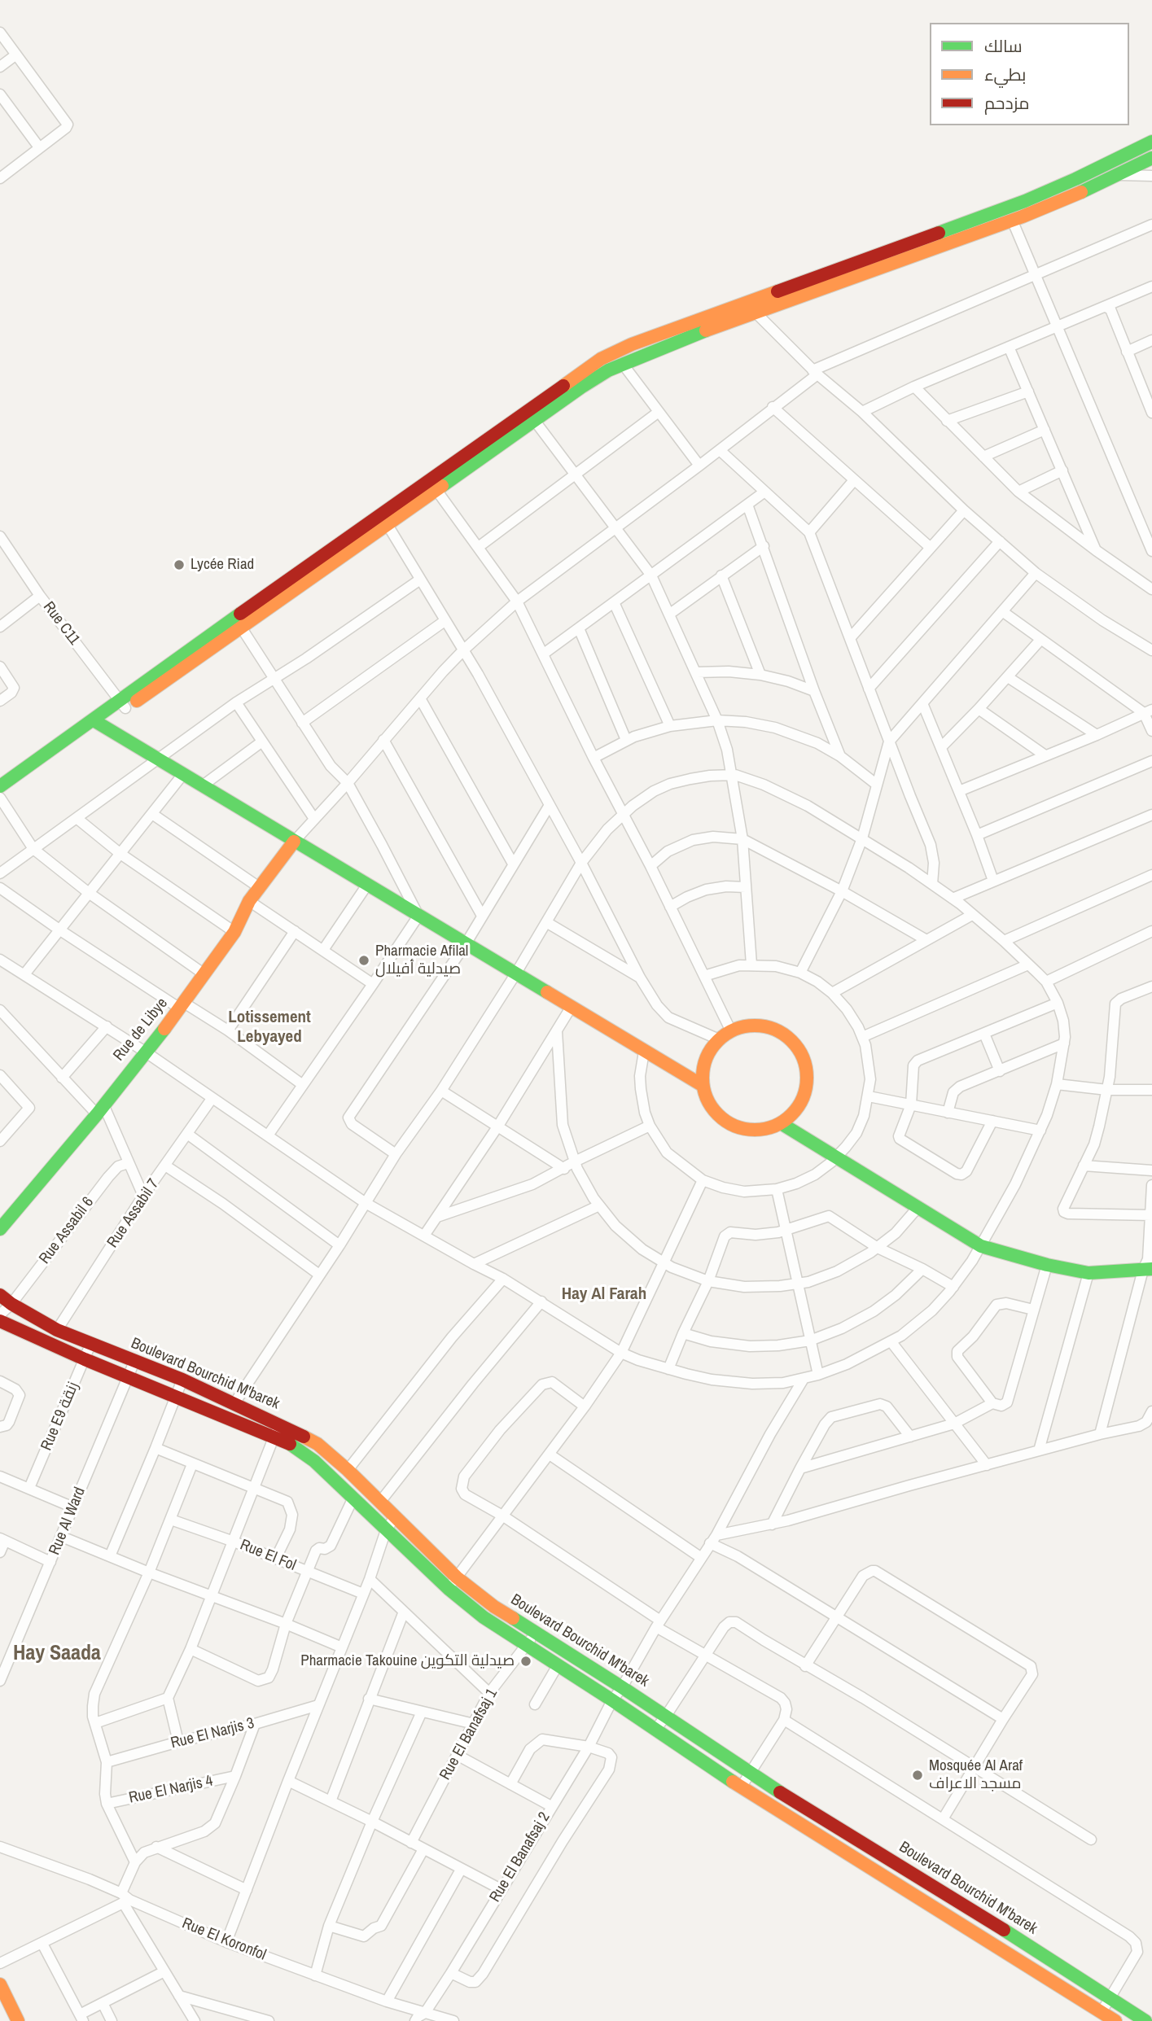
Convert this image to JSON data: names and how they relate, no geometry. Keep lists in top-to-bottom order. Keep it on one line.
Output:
{"streets":{"main road":["Rue de Libye","Boulevard Bourchid M'barek"],"street":["Rue C11","Rue Assabil 7","Rue Assabil 6","Rue E9 زنقة","Rue Al Ward","Rue El Fol","Rue El Narjis 3","Rue El Banafsaj 1","Rue El Narjis 4","Rue El Banafsaj 2","Rue El Koronfol"]},"crossings":[["Rue Assabil 7","Boulevard Bourchid M'barek"],["Rue Assabil 6","Boulevard Bourchid M'barek"],["Boulevard Bourchid M'barek","Rue E9 زنقة"],["Boulevard Bourchid M'barek","Rue Al Ward"],["Boulevard Bourchid M'barek","Rue El Banafsaj 1"],["Boulevard Bourchid M'barek","Rue El Banafsaj 2"],["Rue El Narjis 3","Rue El Narjis 4"],["Rue El Banafsaj 2","Rue El Koronfol"]],"districts":["Lotissement Lebyayed","Hay Al Farah","Hay Saada"],"places":["Lycée Riad","Pharmacie Afilal صيدلية أفيلال","Pharmacie Takouine صيدلية التكوين","Mosquée Al Araf مسجد الاعراف"],"legend":["سالك","بطيء","مزدحم"]}
